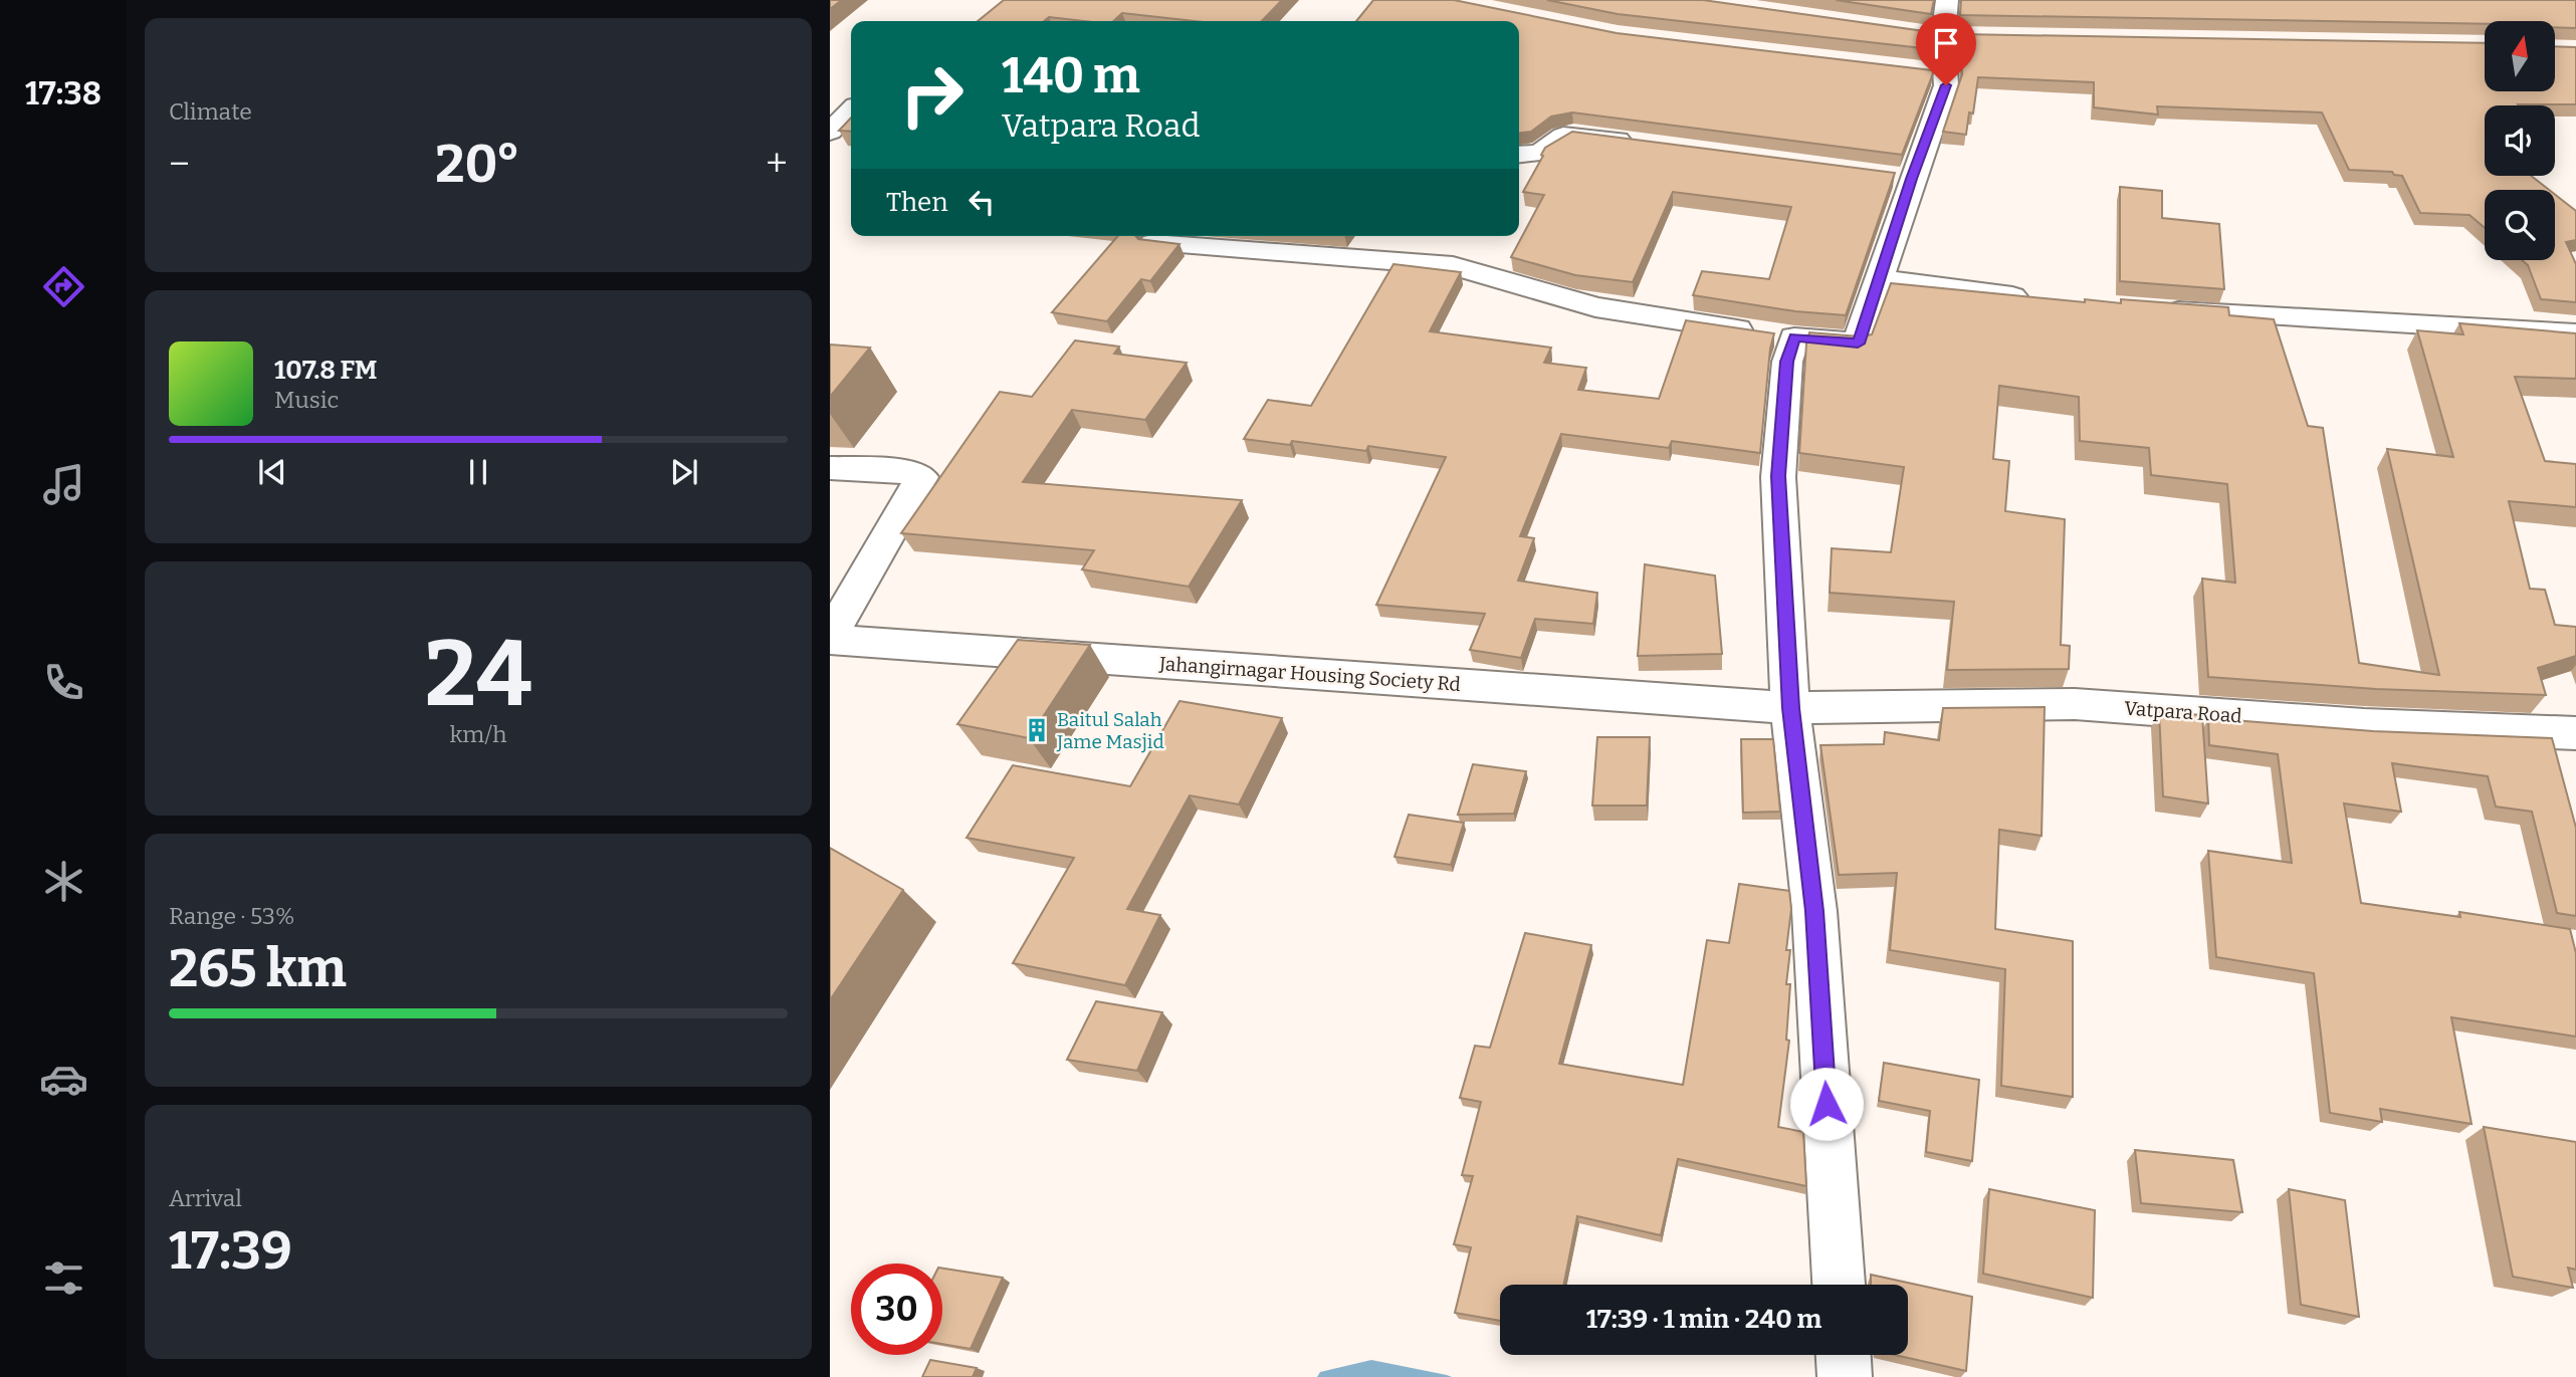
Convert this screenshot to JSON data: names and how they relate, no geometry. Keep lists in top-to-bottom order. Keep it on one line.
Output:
{"streets":{"street":["Jahangirnagar Housing Society Rd","Vatpara Road"]},"crossings":[["Jahangirnagar Housing Society Rd","Vatpara Road"]],"places":{"building":["Baitul Salah Jame Masjid"]},"north":"top","page":{"tabs":"17:38","tile":["Climate",["24","km/h"],["Range · 53%","265 km"],["Arrival","17:39"]],"turn":["140 m","Vatpara Road"],"heat":["−","20°","+"],"then":"Then","song":["107.8 FM","Music"],"limit":"30","trip":"17:39 · 1 min · 240 m"}}
